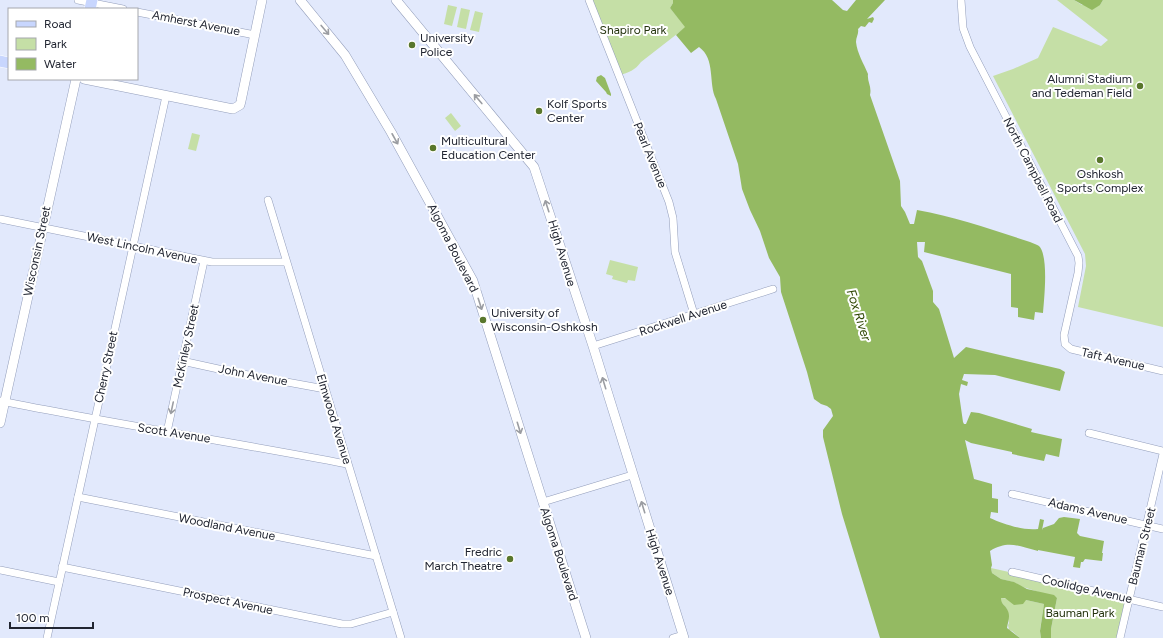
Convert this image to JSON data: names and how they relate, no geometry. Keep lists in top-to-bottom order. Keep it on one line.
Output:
{"streets":{"main road":["Algoma Boulevard","Wisconsin Street","High Avenue"],"street":["Amherst Avenue","Pearl Avenue","North Campbell Road","West Lincoln Avenue","Rockwell Avenue","McKinley Street","Taft Avenue","Cherry Street","John Avenue","Elmwood Avenue","Scott Avenue","Adams Avenue","Woodland Avenue","Bauman Street","Coolidge Avenue","Prospect Avenue"]},"crossings":[["Pearl Avenue","Rockwell Avenue"],["North Campbell Road","Taft Avenue"],["West Lincoln Avenue","Wisconsin Street"],["West Lincoln Avenue","McKinley Street"],["West Lincoln Avenue","Cherry Street"],["West Lincoln Avenue","Elmwood Avenue"],["Wisconsin Street","Scott Avenue"],["High Avenue","Rockwell Avenue"],["McKinley Street","John Avenue"],["McKinley Street","Scott Avenue"],["Cherry Street","Scott Avenue"],["Cherry Street","Woodland Avenue"],["Cherry Street","Prospect Avenue"],["John Avenue","Elmwood Avenue"],["Elmwood Avenue","Scott Avenue"],["Elmwood Avenue","Woodland Avenue"],["Elmwood Avenue","Prospect Avenue"],["Adams Avenue","Bauman Street"],["Bauman Street","Coolidge Avenue"]],"one_way":["Algoma Boulevard","High Avenue","McKinley Street"],"water":["Fox River"],"parks":["Shapiro Park","Bauman Park"],"places":["University Police","Alumni Stadium and Tedeman Field","Kolf Sports Center","Multicultural Education Center","Oshkosh Sports Complex","University of Wisconsin-Oshkosh","Fredric March Theatre"],"legend":["Road","Park","Water"],"scale_bar":"100 m"}
